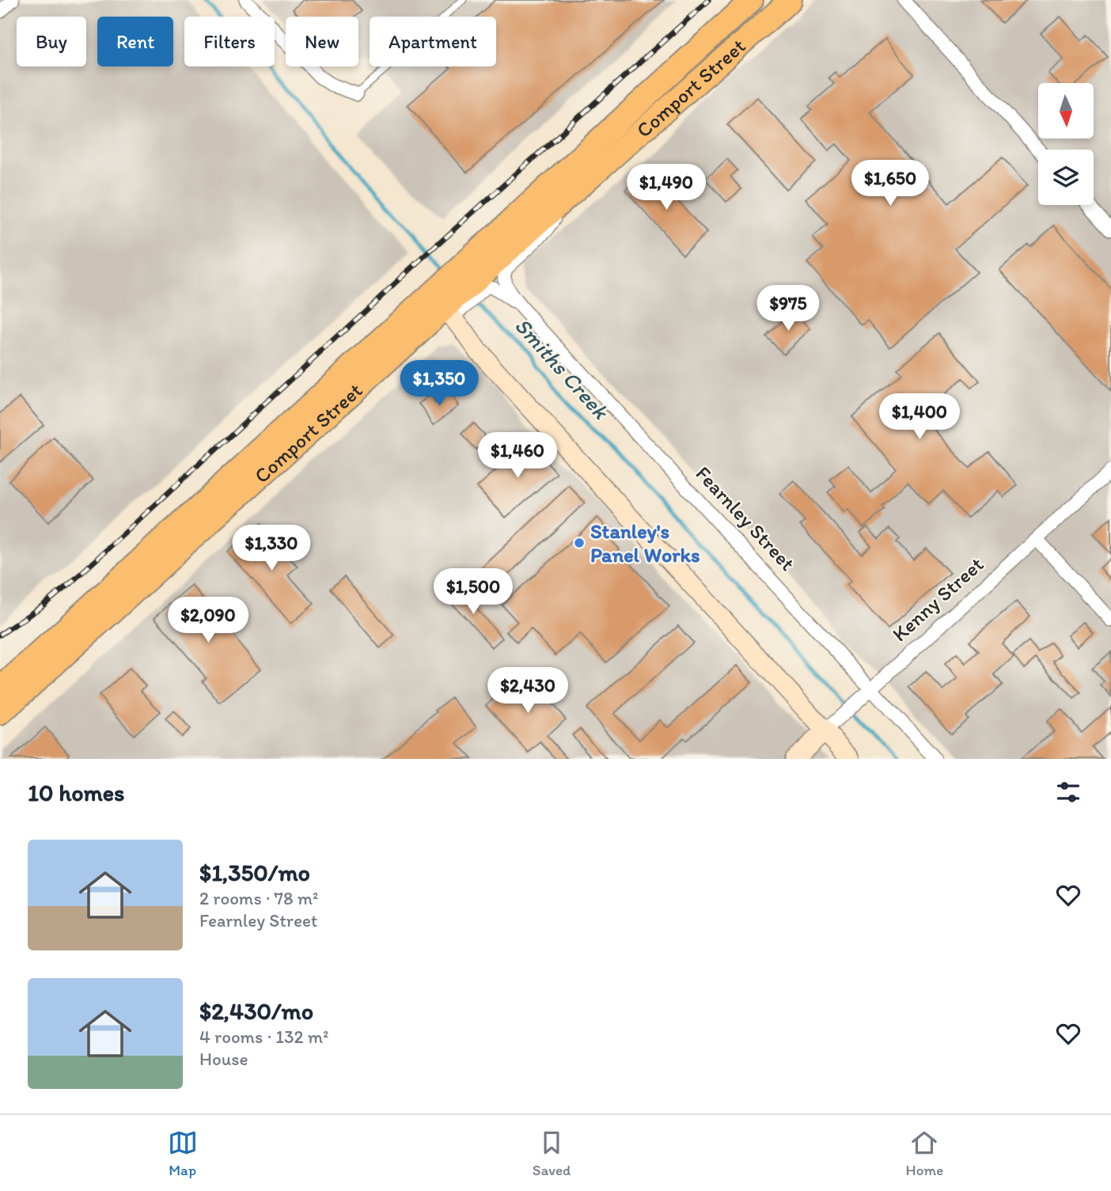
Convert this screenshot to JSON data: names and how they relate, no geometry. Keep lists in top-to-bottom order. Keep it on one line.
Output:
{"streets":{"highway":["Comport Street"],"street":["Fearnley Street","Kenny Street"]},"crossings":[["Comport Street","Fearnley Street"],["Fearnley Street","Kenny Street"]],"water":["Smiths Creek"],"places":["Stanley's Panel Works"],"north":"bottom","page":{"chip":["Buy","Rent","Filters","New","Apartment"],"price":["$1,650","$1,490","$975","$1,350","$1,400","$1,460","$1,330","$1,500","$2,090","$2,430"],"heading":"10 homes","list":[{"name":"$1,350/mo","note":"2 rooms · 78 m² · Fearnley Street"},{"name":"$2,430/mo","note":"4 rooms · 132 m² · House"}],"tabs":["Map","Saved","Home"]}}
